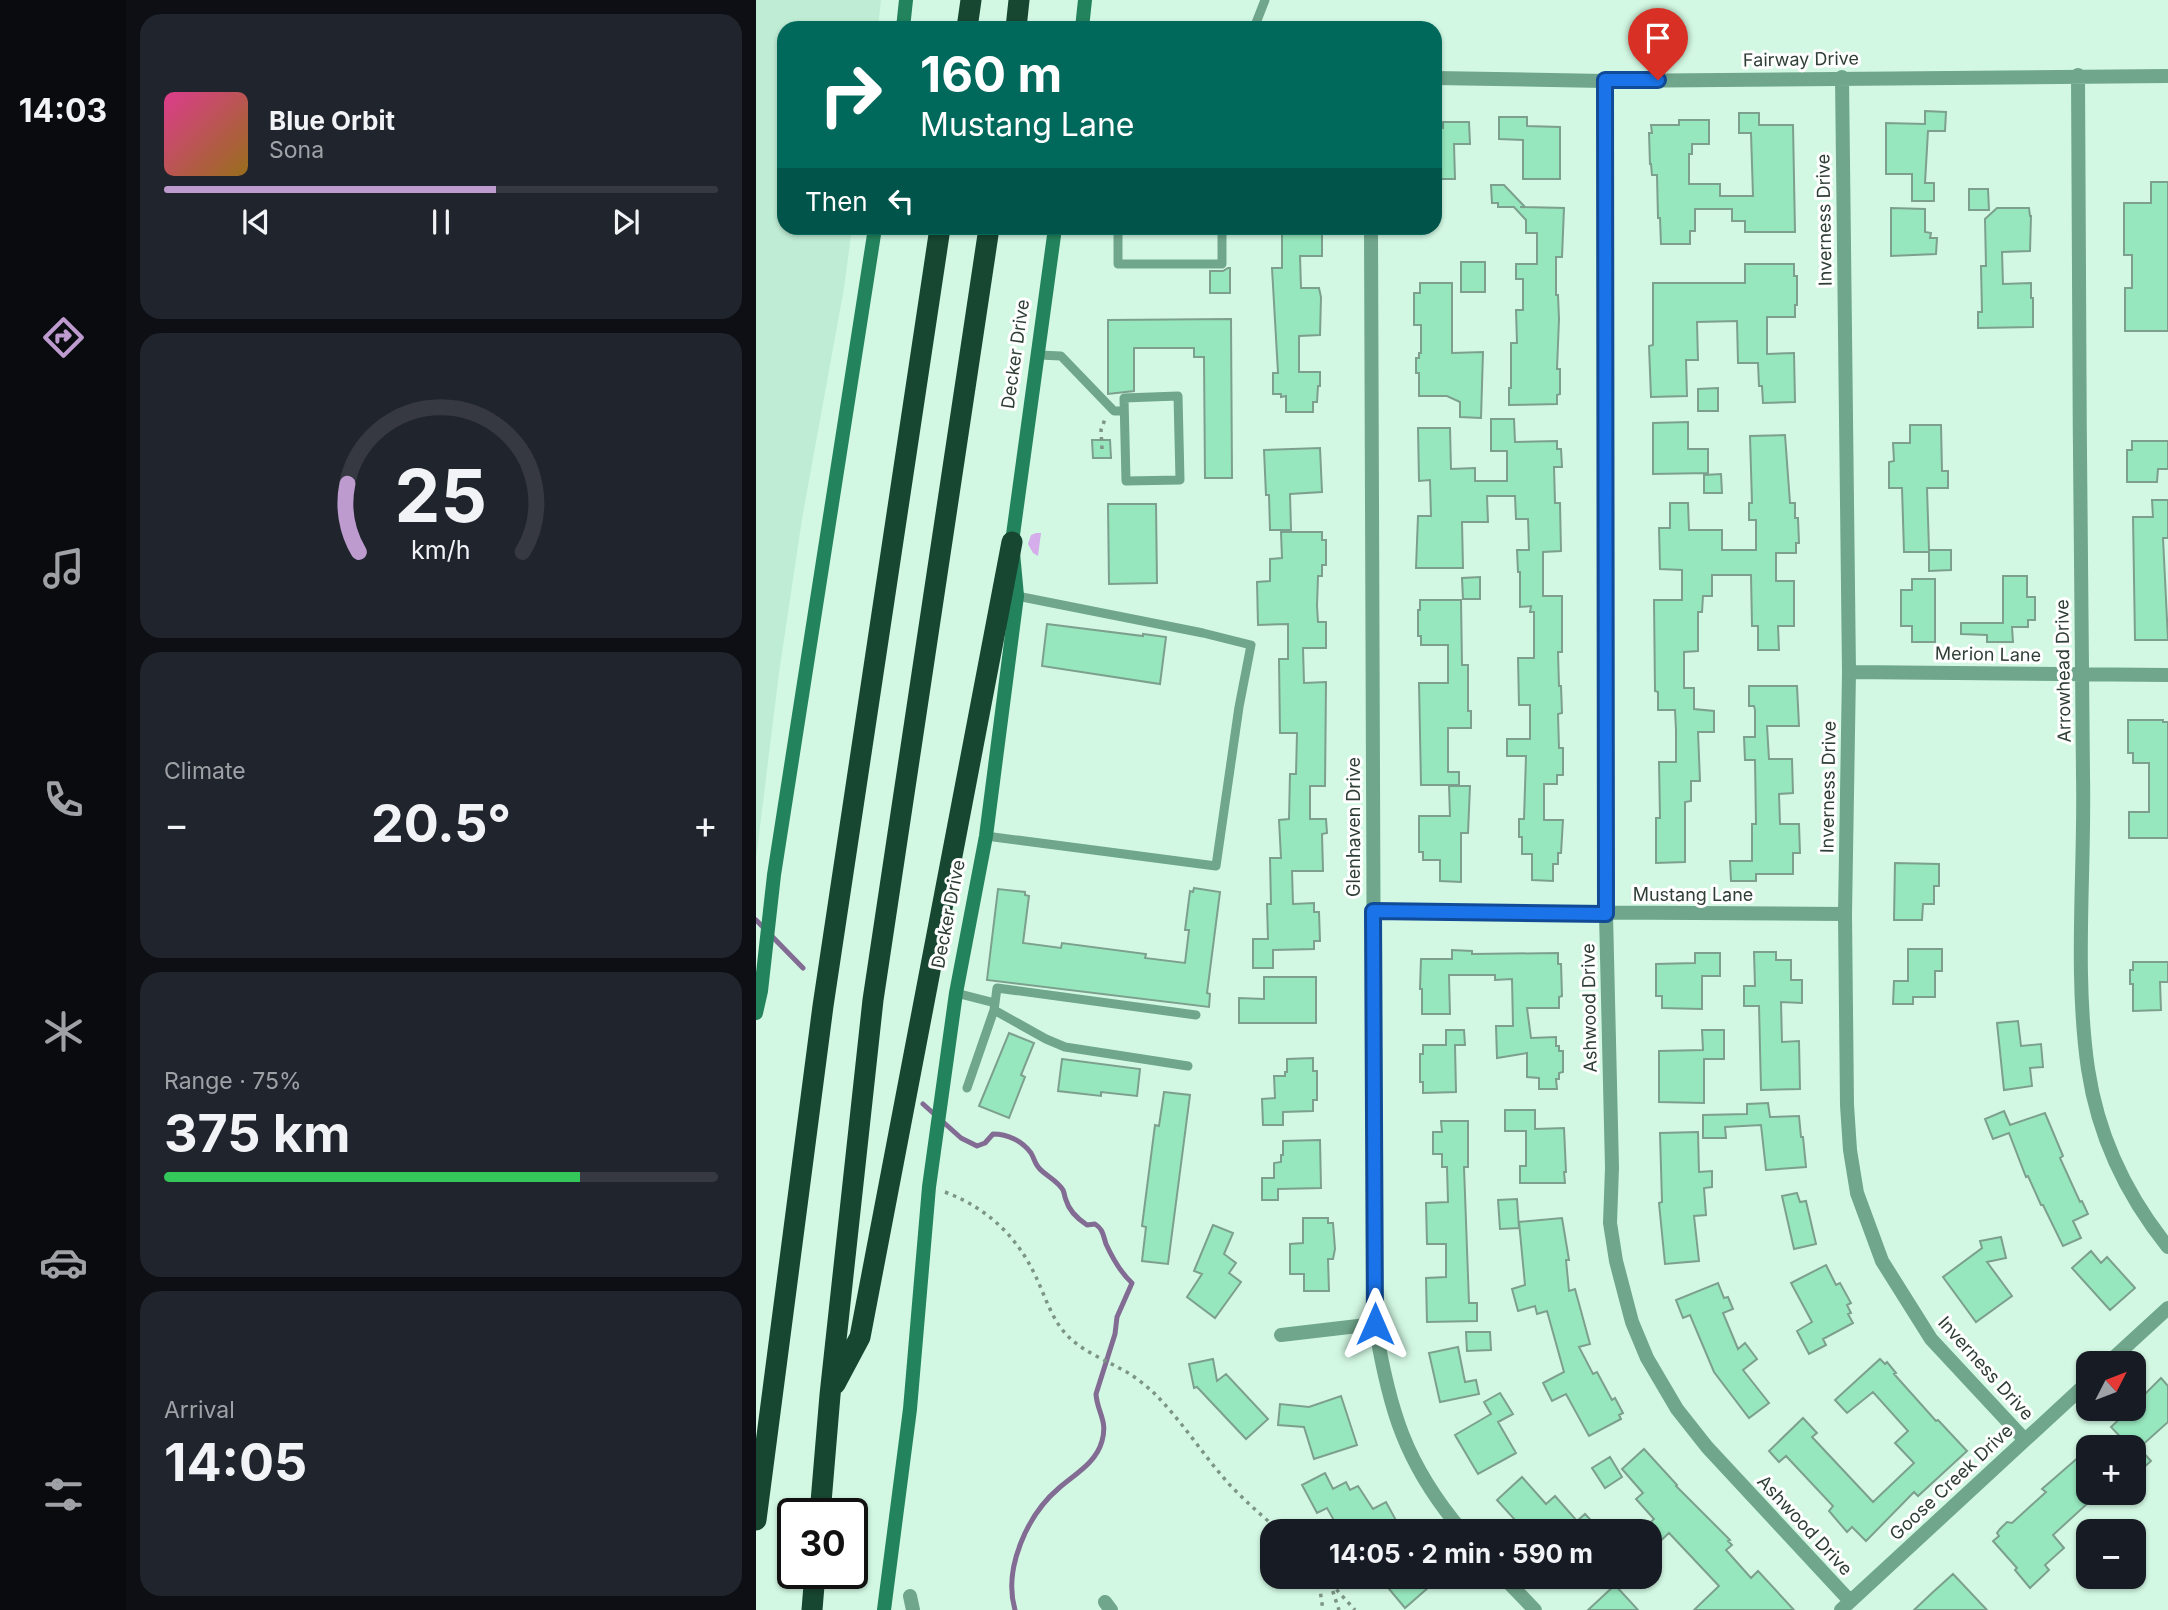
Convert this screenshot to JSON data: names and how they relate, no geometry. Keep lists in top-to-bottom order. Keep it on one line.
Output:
{"streets":{"main road":["Decker Drive"],"street":["Fairway Drive","Inverness Drive","Merion Lane","Arrowhead Drive","Glenhaven Drive","Mustang Lane","Ashwood Drive","Goose Creek Drive"]},"crossings":[["Fairway Drive","Inverness Drive"],["Fairway Drive","Arrowhead Drive"],["Fairway Drive","Ashwood Drive"],["Inverness Drive","Merion Lane"],["Inverness Drive","Mustang Lane"],["Inverness Drive","Goose Creek Drive"],["Merion Lane","Arrowhead Drive"],["Glenhaven Drive","Mustang Lane"],["Mustang Lane","Ashwood Drive"],["Ashwood Drive","Goose Creek Drive"]],"north":"top right","page":{"tabs":"14:03","turn":["160 m","Mustang Lane"],"song":["Blue Orbit","Sona"],"then":"Then","tile":["Climate",["Range · 75%","375 km"],["Arrival","14:05"]],"heat":["−","20.5°","+"],"map_buttons":["+","−"],"limit":"30","trip":"14:05 · 2 min · 590 m","gauge":["25","km/h"]}}
